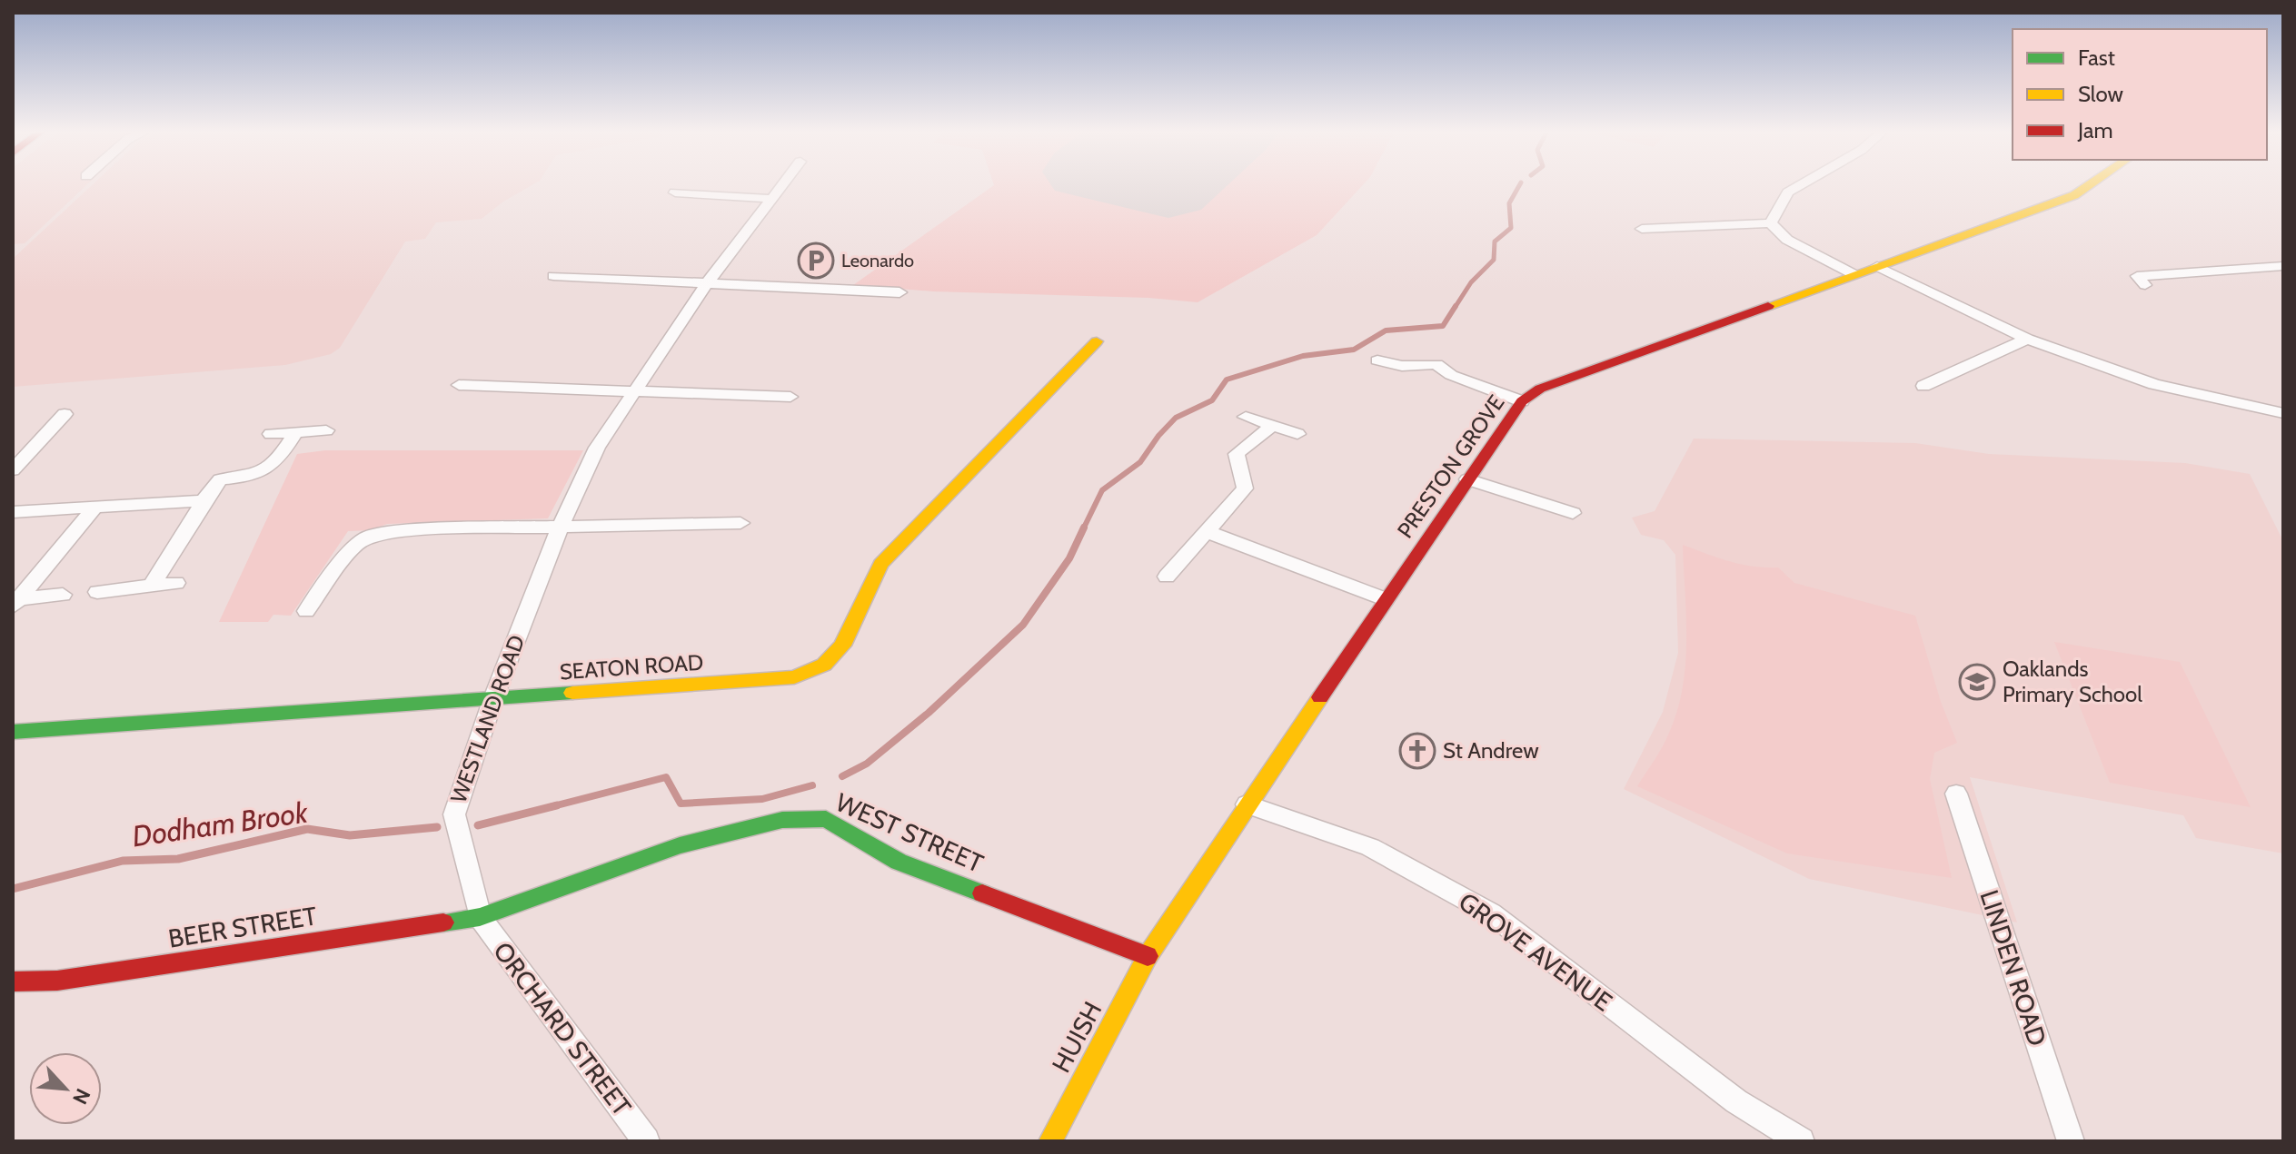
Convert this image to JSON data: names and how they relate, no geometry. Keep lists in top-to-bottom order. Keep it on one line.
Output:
{"streets":{"street":["PRESTON GROVE","SEATON ROAD","WESTLAND ROAD","WEST STREET","BEER STREET","GROVE AVENUE","LINDEN ROAD","ORCHARD STREET","HUISH"]},"crossings":[["PRESTON GROVE","WEST STREET"],["PRESTON GROVE","GROVE AVENUE"],["PRESTON GROVE","HUISH"],["SEATON ROAD","WESTLAND ROAD"],["WESTLAND ROAD","WEST STREET"],["WESTLAND ROAD","BEER STREET"],["WESTLAND ROAD","ORCHARD STREET"],["WEST STREET","BEER STREET"],["WEST STREET","ORCHARD STREET"],["WEST STREET","HUISH"],["BEER STREET","ORCHARD STREET"]],"water":["Dodham Brook"],"places":{"parking":["Leonardo"],"school or university":["Oaklands Primary School"],"church":["St Andrew"]},"legend":["Fast","Slow","Jam"],"north":"bottom right"}
